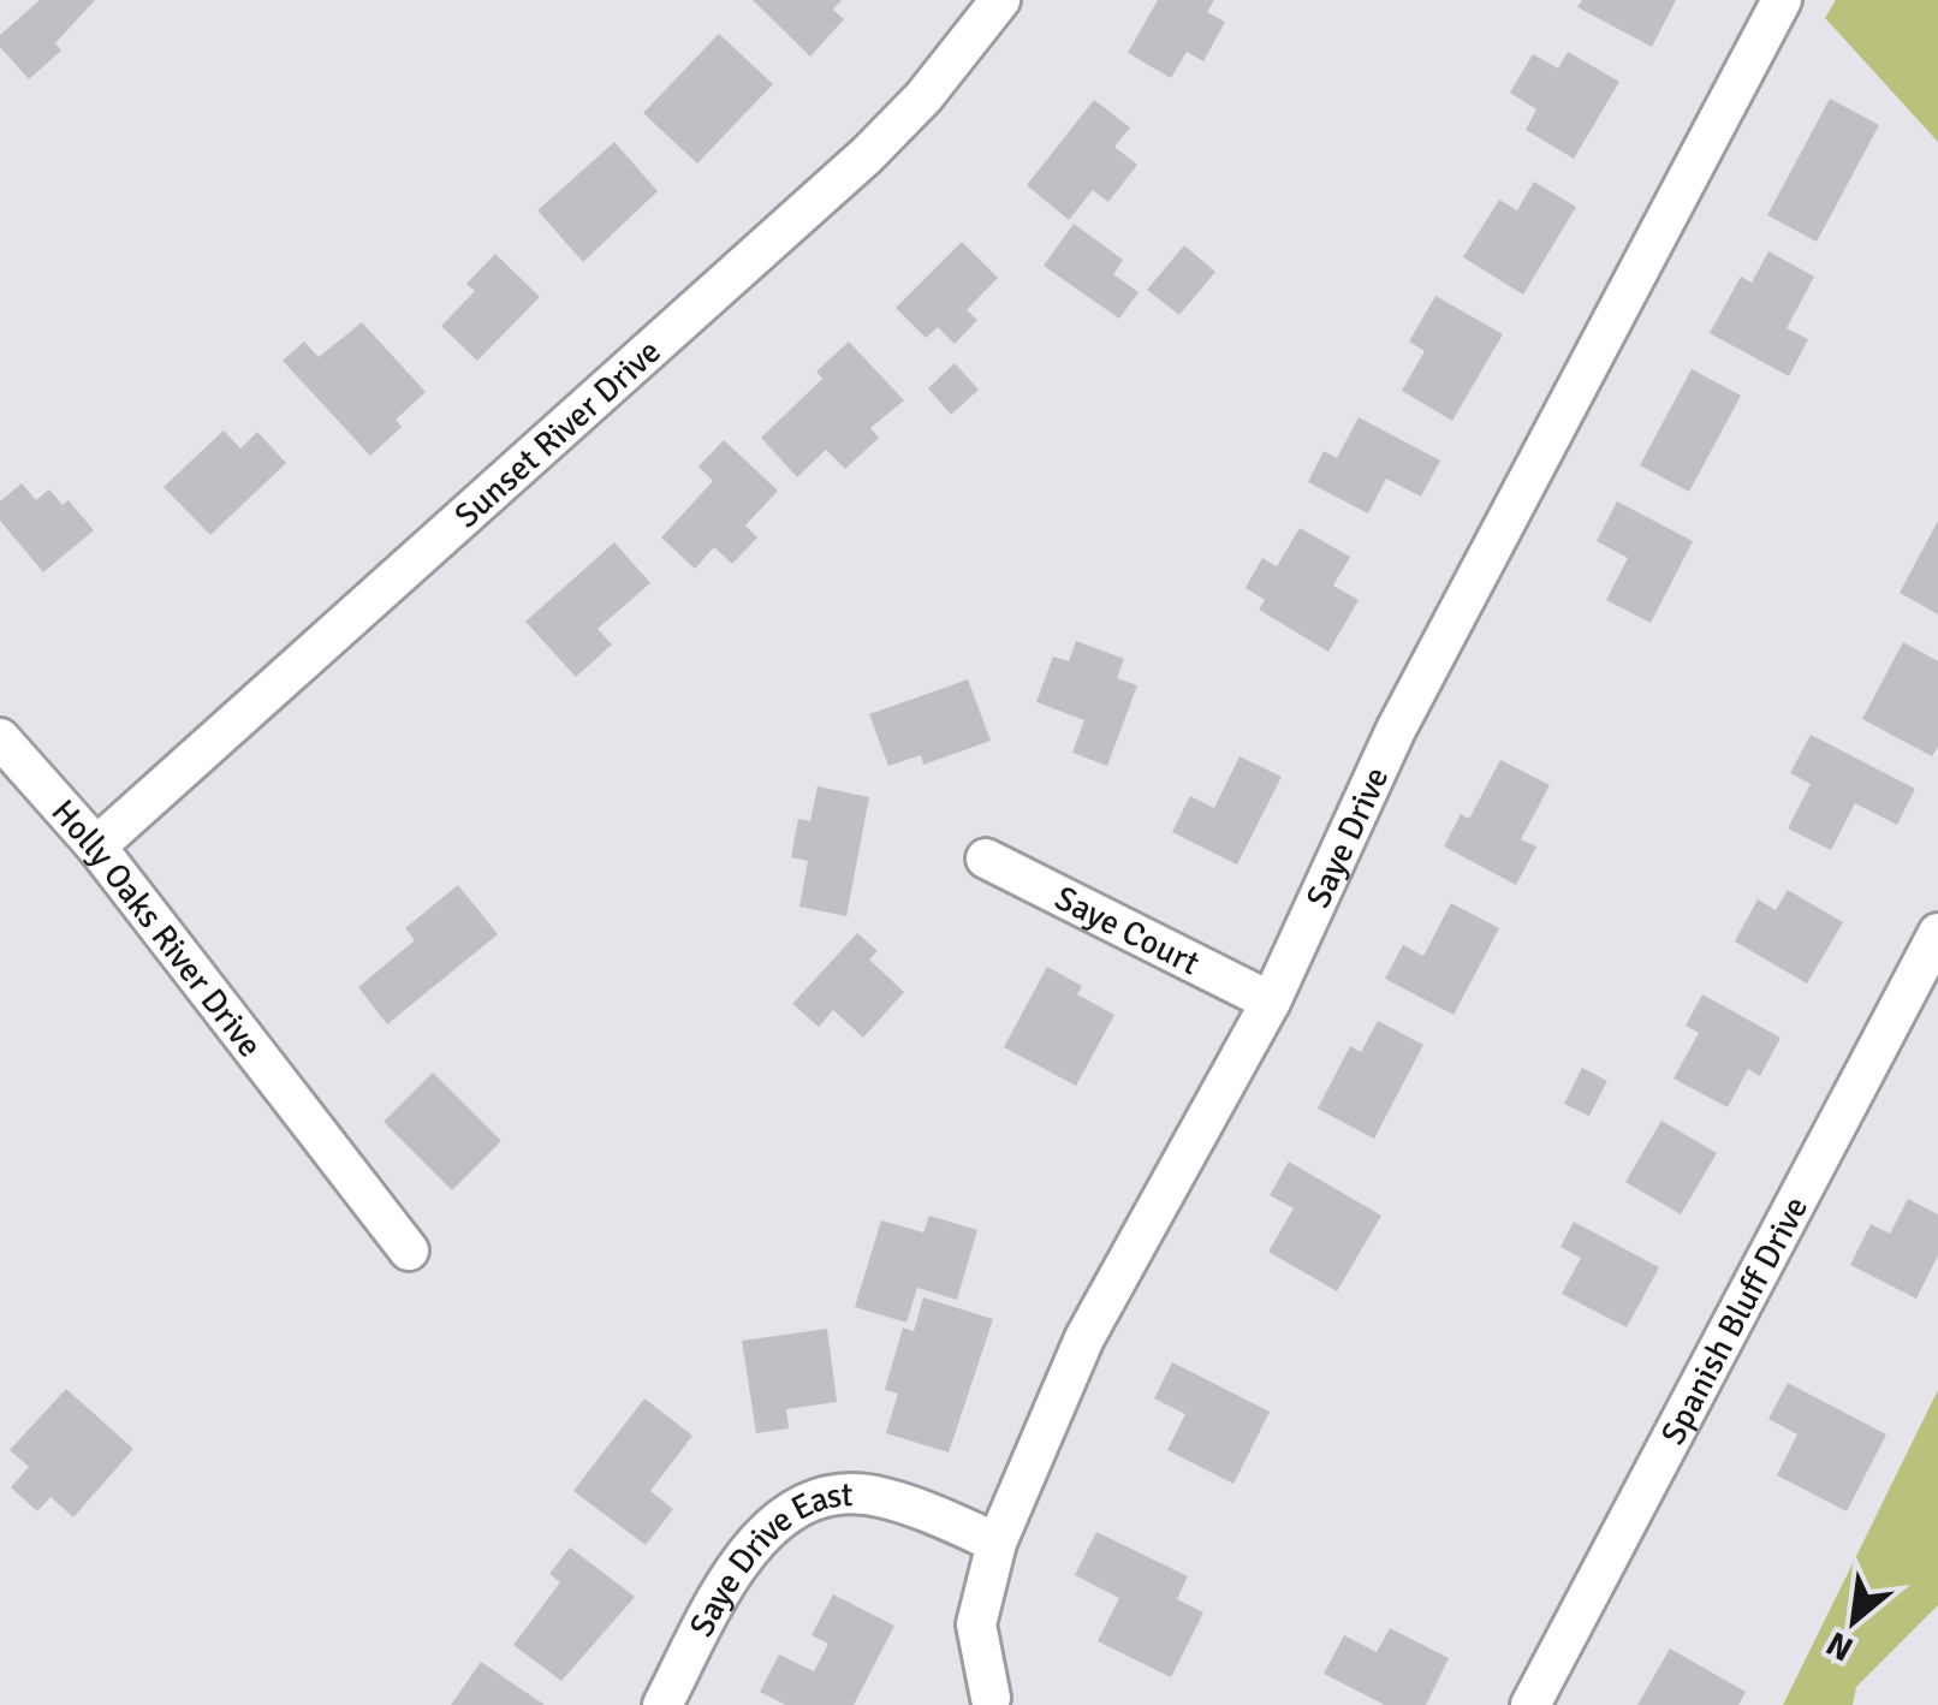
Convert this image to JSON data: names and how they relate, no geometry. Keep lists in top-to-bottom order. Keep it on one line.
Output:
{"streets":{"street":["Sunset River Drive","Saye Drive","Holly Oaks River Drive","Saye Court","Spanish Bluff Drive","Saye Drive East"]},"crossings":[["Sunset River Drive","Holly Oaks River Drive"],["Saye Drive","Saye Court"],["Saye Drive","Saye Drive East"]],"north":"bottom left"}
